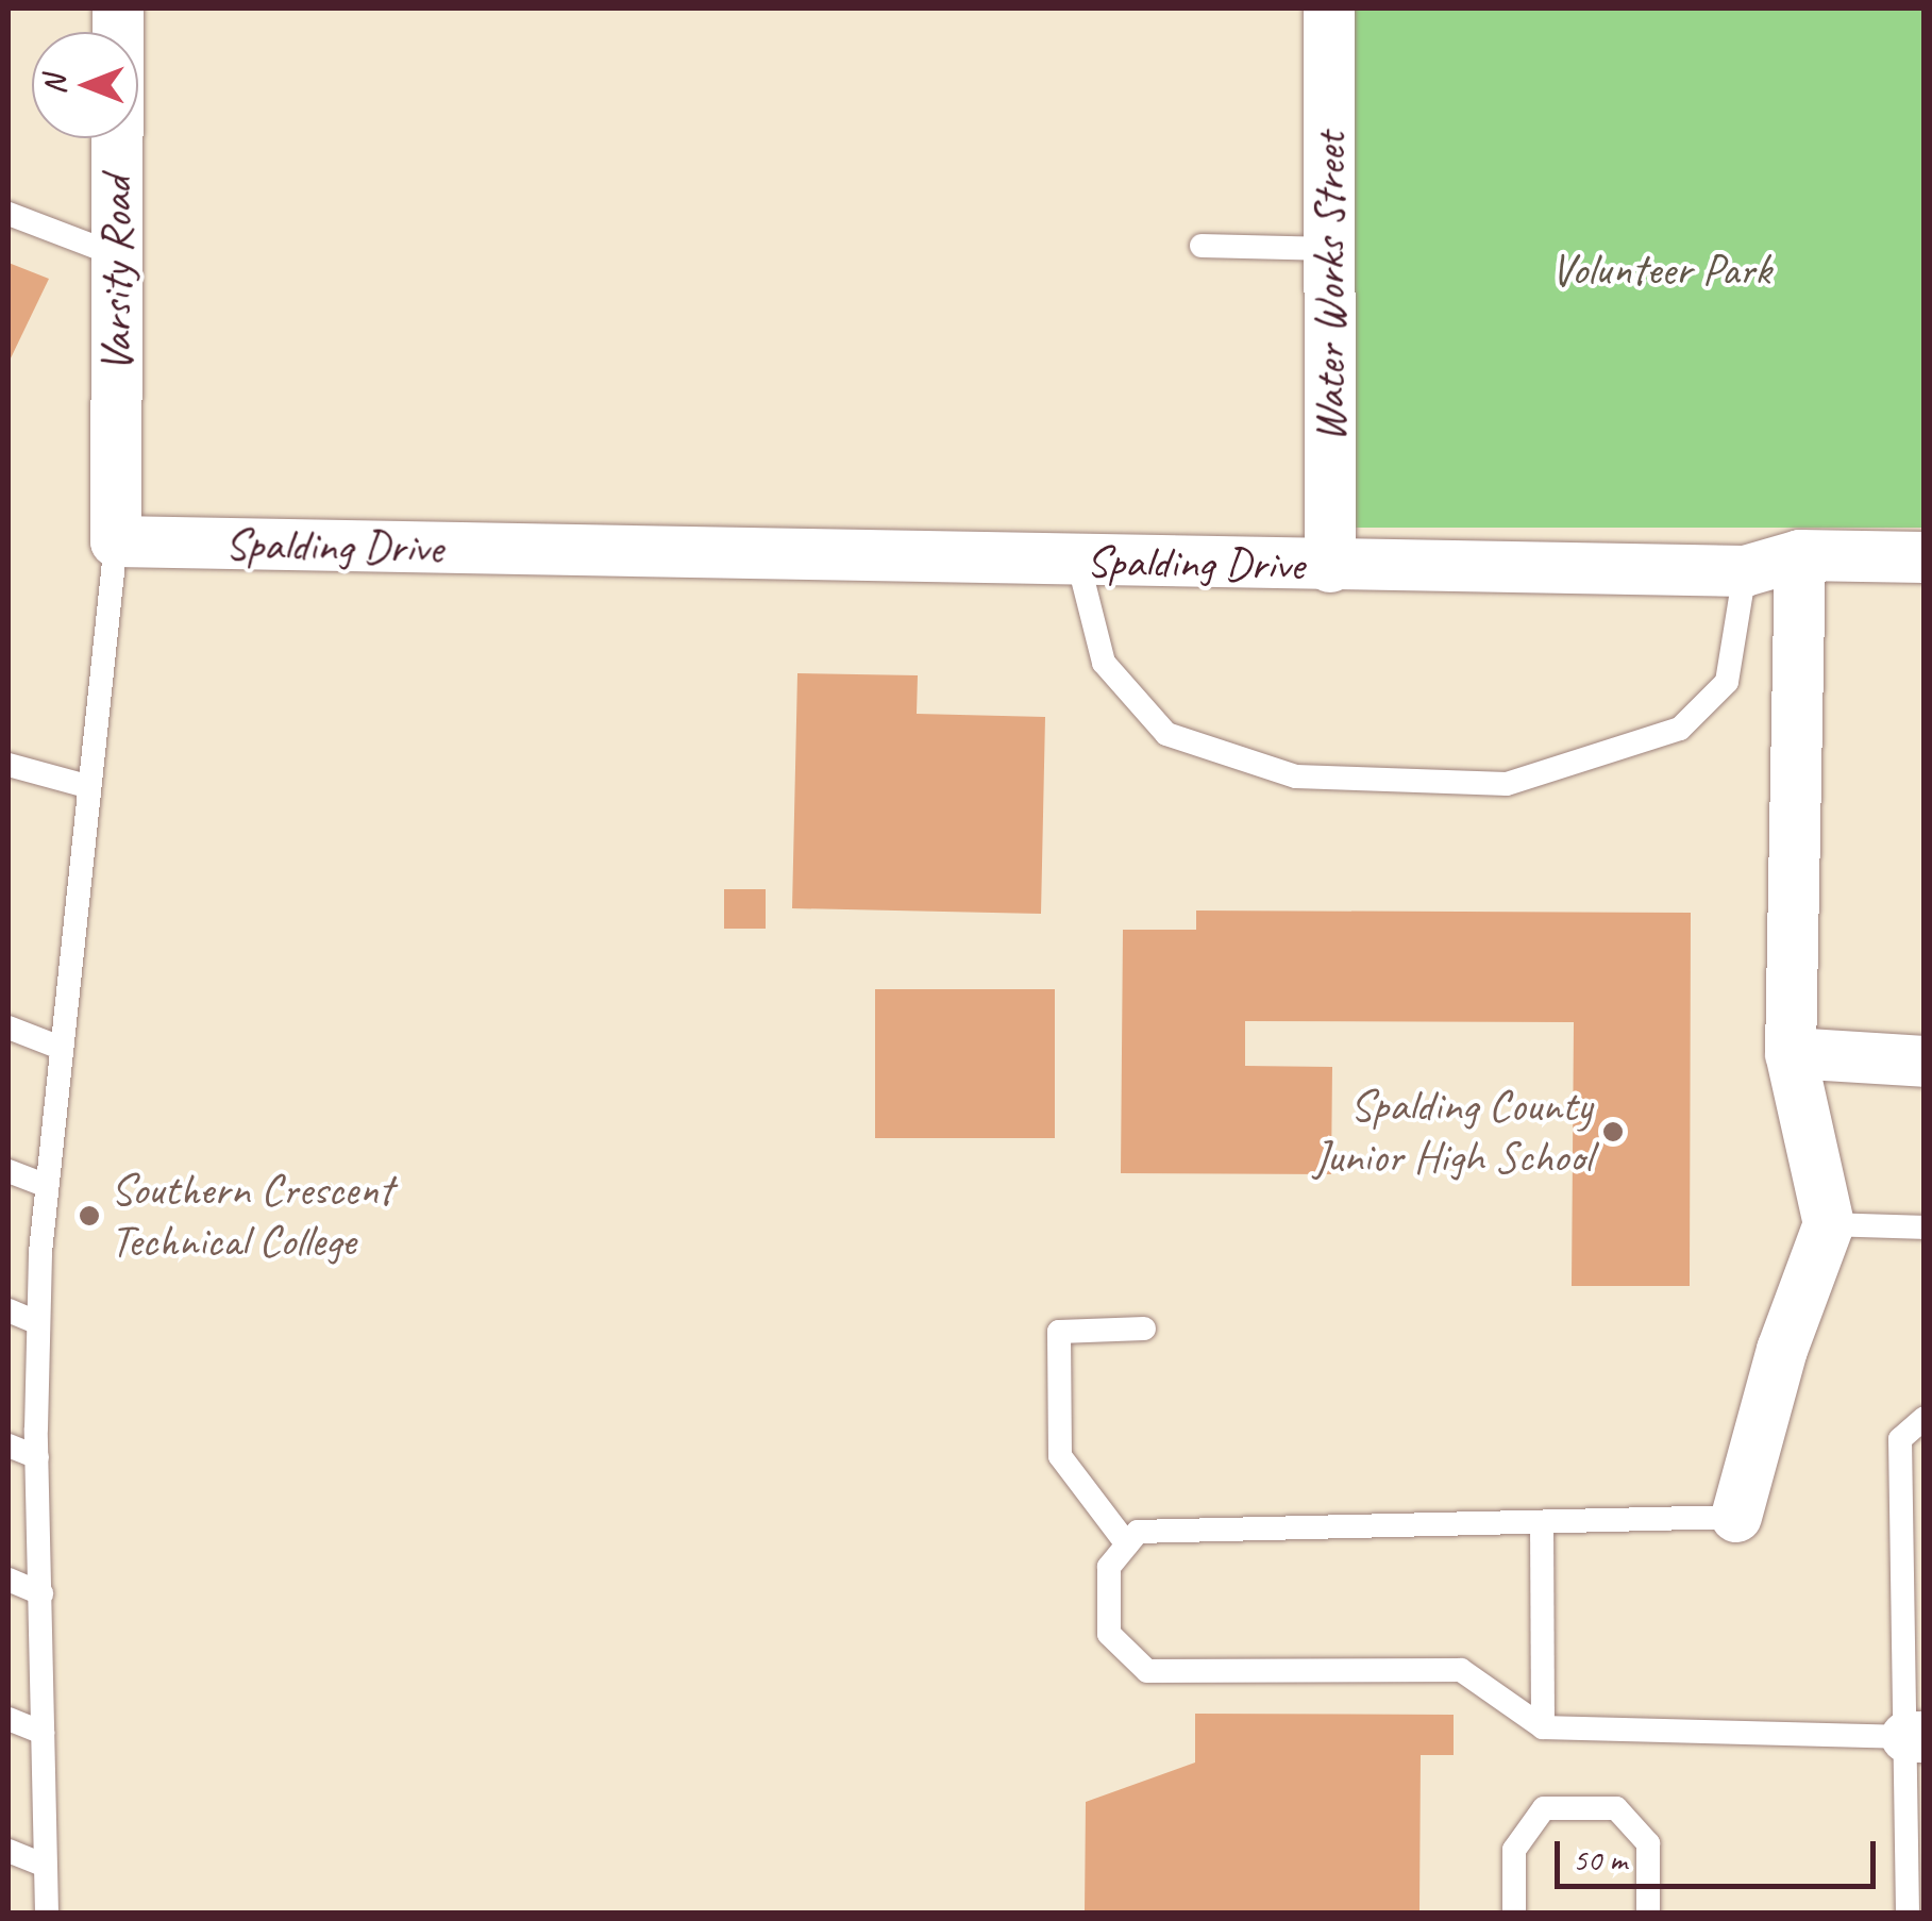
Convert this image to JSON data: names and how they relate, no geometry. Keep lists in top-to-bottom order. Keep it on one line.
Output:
{"streets":{"street":["Varsity Road","Water Works Street","Spalding Drive"]},"crossings":[["Varsity Road","Spalding Drive"],["Water Works Street","Spalding Drive"]],"parks":["Volunteer Park"],"places":["Spalding County Junior High School","Southern Crescent Technical College"],"scale_bar":"50 m","north":"left"}
